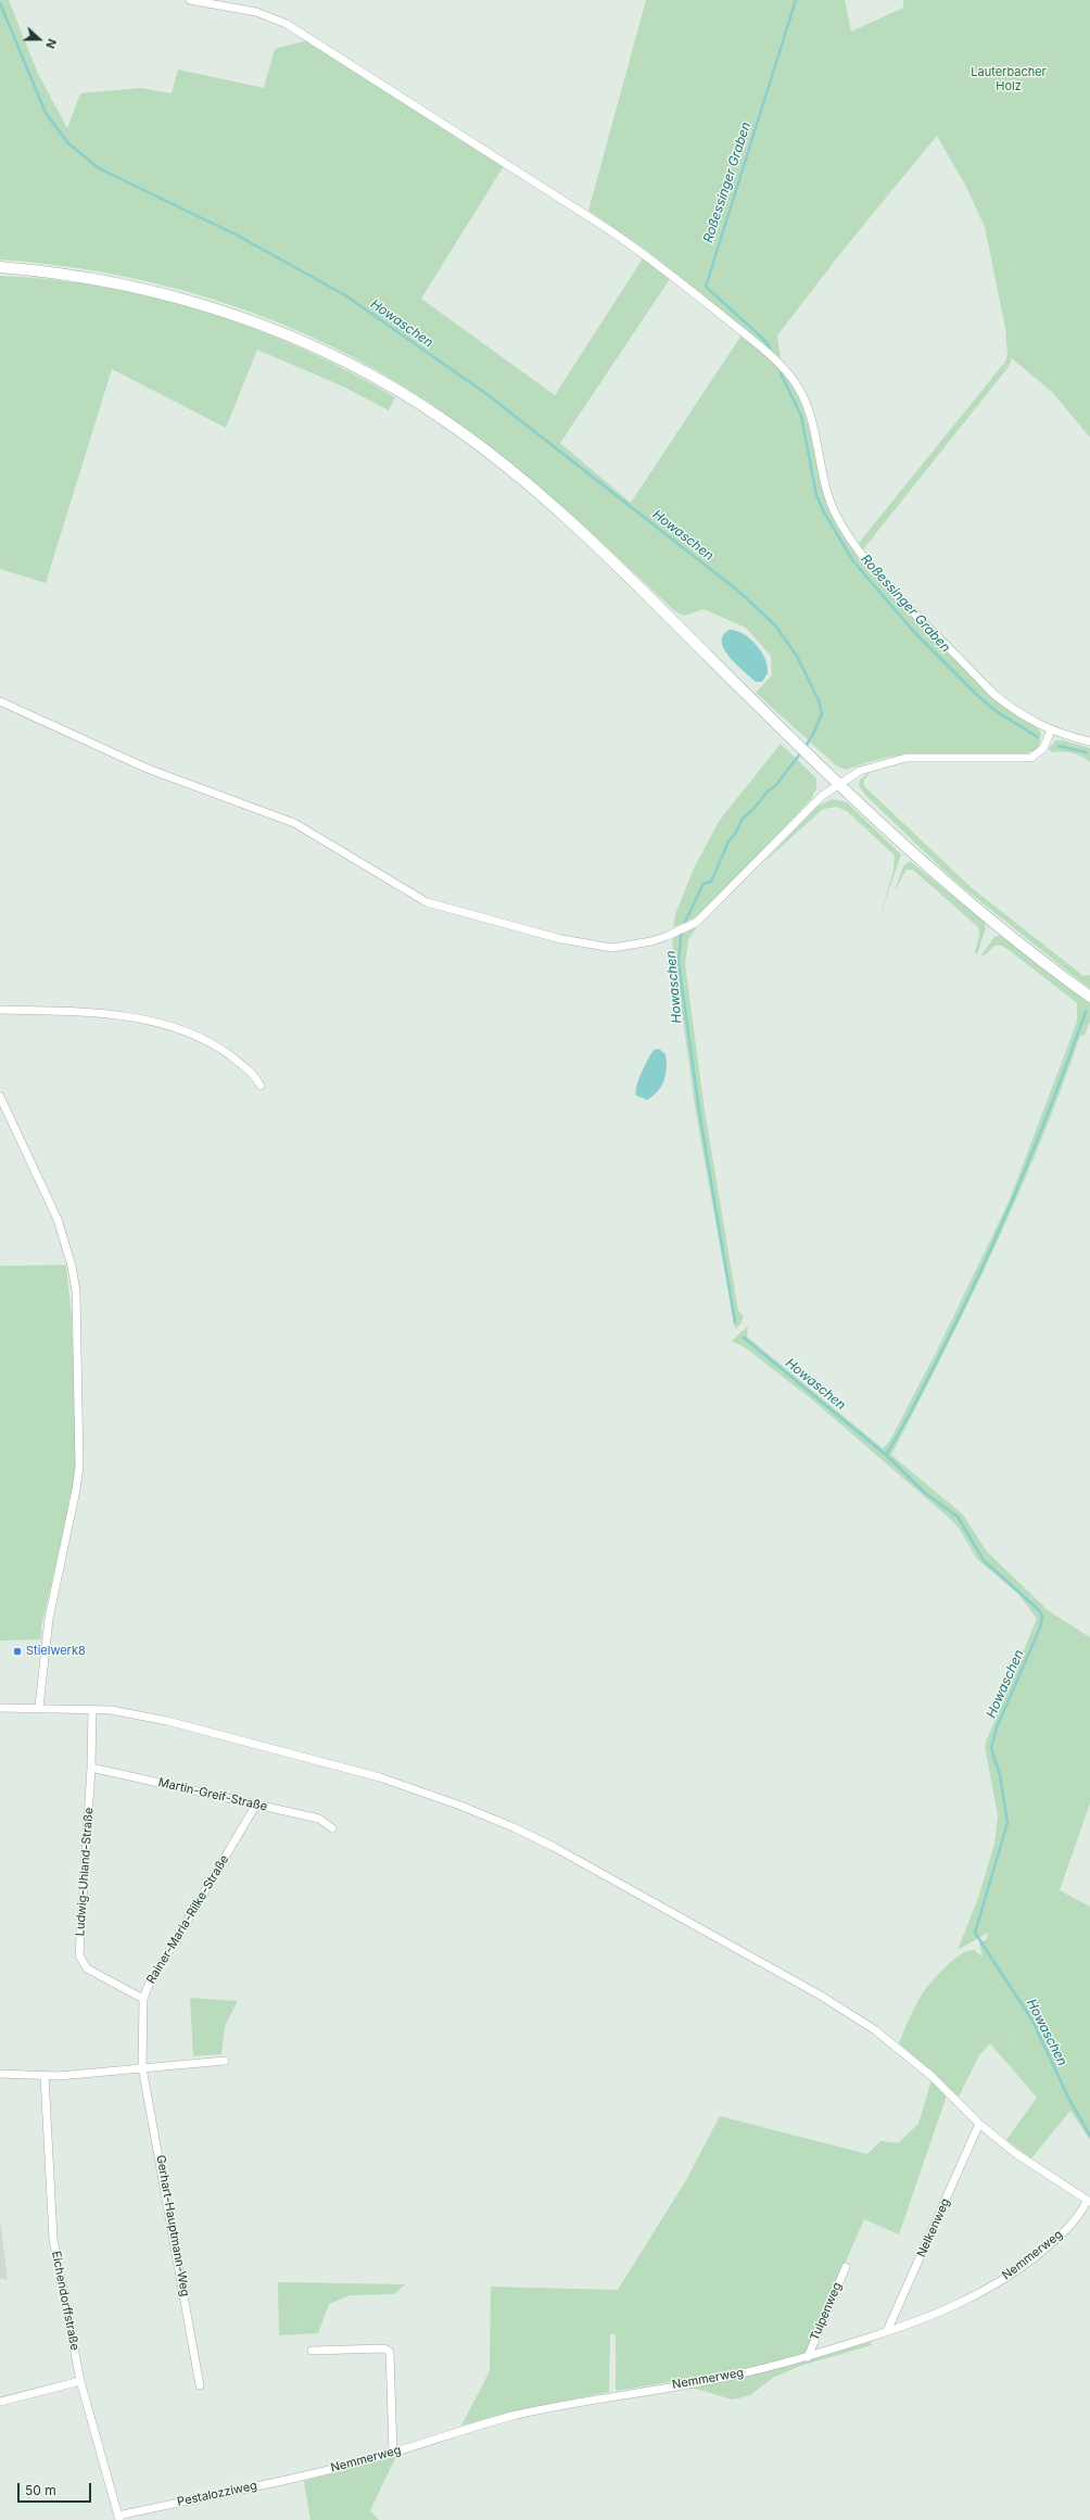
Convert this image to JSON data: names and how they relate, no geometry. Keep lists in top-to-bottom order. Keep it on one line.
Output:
{"streets":{"street":["Martin-Greif-Straße","Ludwig-Uhland-Straße","Rainer-Maria-Rilke-Straße","Gerhart-Hauptmann-Weg","Nelkenweg","Nemmerweg","Eichendorffstraße","Tulpenweg","Pestalozziweg"]},"crossings":[["Martin-Greif-Straße","Ludwig-Uhland-Straße"],["Martin-Greif-Straße","Rainer-Maria-Rilke-Straße"],["Ludwig-Uhland-Straße","Rainer-Maria-Rilke-Straße"],["Rainer-Maria-Rilke-Straße","Gerhart-Hauptmann-Weg"],["Nelkenweg","Nemmerweg"],["Nemmerweg","Tulpenweg"],["Nemmerweg","Pestalozziweg"],["Eichendorffstraße","Pestalozziweg"]],"water":["Roßessinger Graben","Howaschen"],"parks":["Lauterbacher Holz"],"places":["Stielwerk8"],"scale_bar":"50 m","north":"right"}
